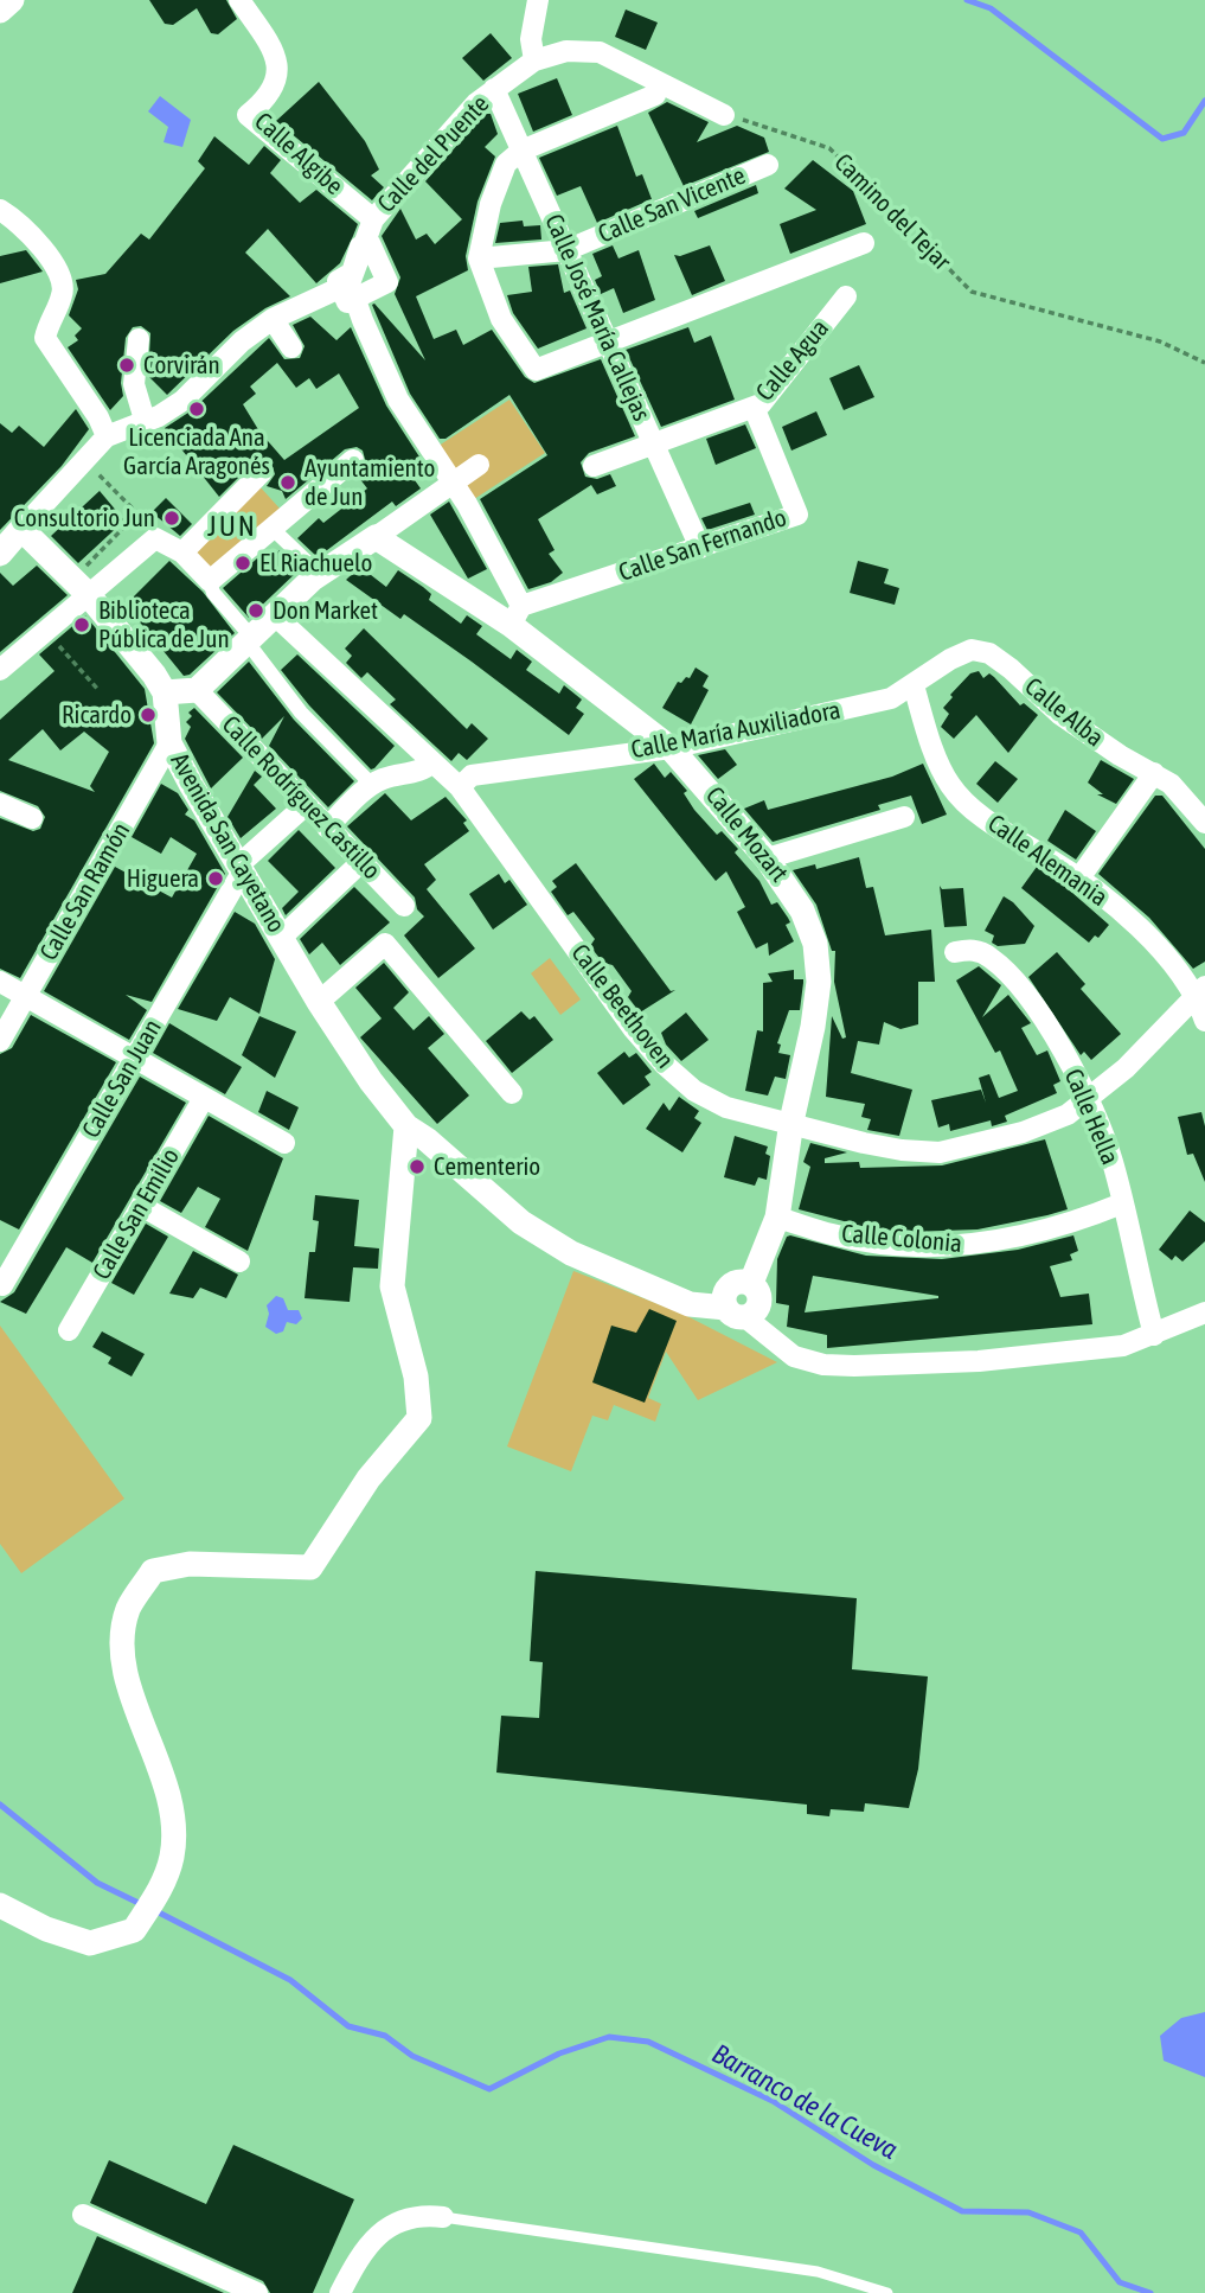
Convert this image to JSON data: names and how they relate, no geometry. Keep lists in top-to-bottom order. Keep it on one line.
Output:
{"streets":{"street":["Calle Algibe","Calle del Puente","Calle San Vicente","Calle José María Callejas","Calle Agua","Calle San Fernando","Calle Alba","Calle María Auxiliadora","Calle Rodríguez Castillo","Calle Mozart","Avenida San Cayetano","Calle Alemania","Calle San Ramón","Calle Beethoven","Calle San Juan","Calle Hella","Calle San Emilio","Calle Colonia"],"path":["Camino del Tejar"]},"crossings":[["Calle Algibe","Calle del Puente"],["Calle del Puente","Calle José María Callejas"],["Calle San Vicente","Calle José María Callejas"],["Calle José María Callejas","Calle Agua"],["Calle José María Callejas","Calle San Fernando"],["Calle Agua","Calle San Fernando"],["Calle San Fernando","Calle Mozart"],["Calle Alba","Calle María Auxiliadora"],["Calle Alba","Calle Alemania"],["Calle María Auxiliadora","Calle Mozart"],["Calle María Auxiliadora","Calle Alemania"],["Calle María Auxiliadora","Calle Beethoven"],["Calle Rodríguez Castillo","Calle San Juan"],["Calle Mozart","Avenida San Cayetano"],["Calle Mozart","Calle Beethoven"],["Calle Mozart","Calle Colonia"],["Avenida San Cayetano","Calle San Ramón"],["Avenida San Cayetano","Calle San Juan"],["Calle Alemania","Calle Beethoven"],["Calle Beethoven","Calle Hella"],["Calle Hella","Calle Colonia"]],"districts":["JUN"],"water":["Barranco de la Cueva"],"places":["Corvirán","Licenciada Ana García Aragonés","Ayuntamiento de Jun","Consultorio Jun","El Riachuelo","Don Market","Biblioteca Pública de Jun","Ricardo","Higuera","Cementerio"]}
